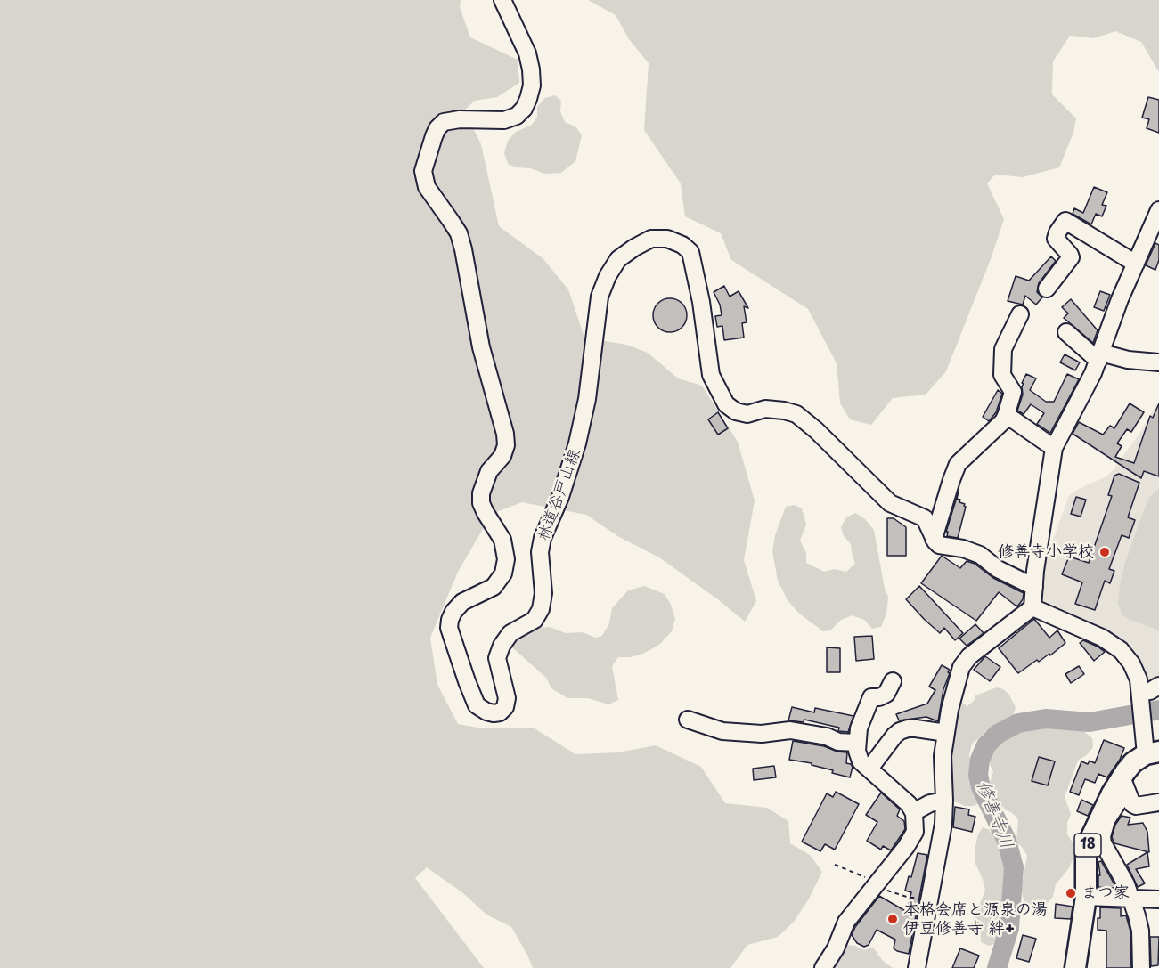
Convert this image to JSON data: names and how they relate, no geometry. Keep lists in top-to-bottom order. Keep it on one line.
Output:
{"streets":{"main road":["18"],"street":["林道谷戸山線"]},"water":["修善寺川"],"places":["修善寺小学校","まつ家","本格会席と源泉の湯 伊豆修善寺 絆+"]}
